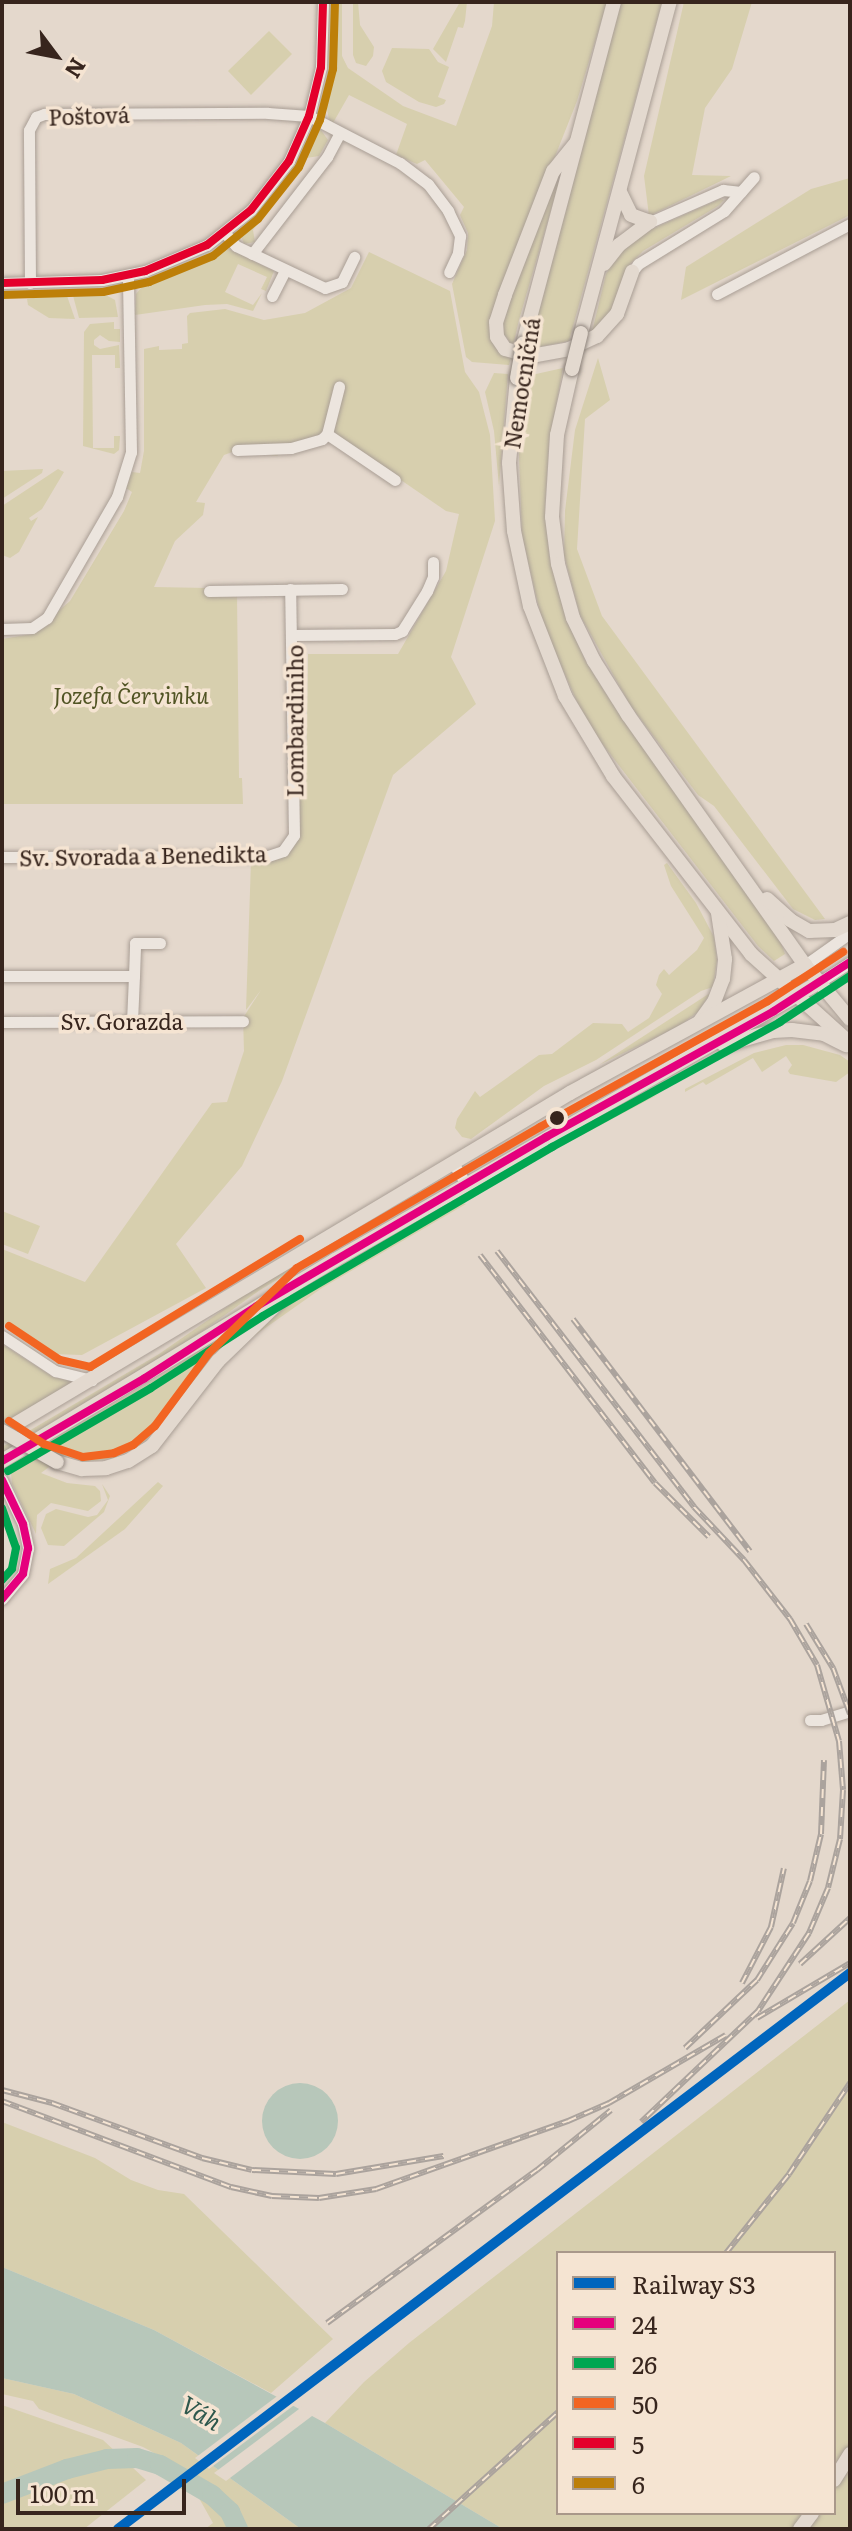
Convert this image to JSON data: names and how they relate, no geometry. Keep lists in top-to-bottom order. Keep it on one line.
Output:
{"streets":{"main road":["Nemocničná"],"street":["Poštová","Lombardiniho","Sv. Svorada a Benedikta","Sv. Gorazda"]},"crossings":[["Lombardiniho","Sv. Svorada a Benedikta"]],"water":["Váh"],"parks":["Jozefa Červinku"],"lines":["transit line 5","transit line 6","transit line 50","transit line 24","transit line 26","rail line S3"],"legend":["Railway S3","24","26","50","5","6"],"scale_bar":"100 m","north":"bottom right"}
